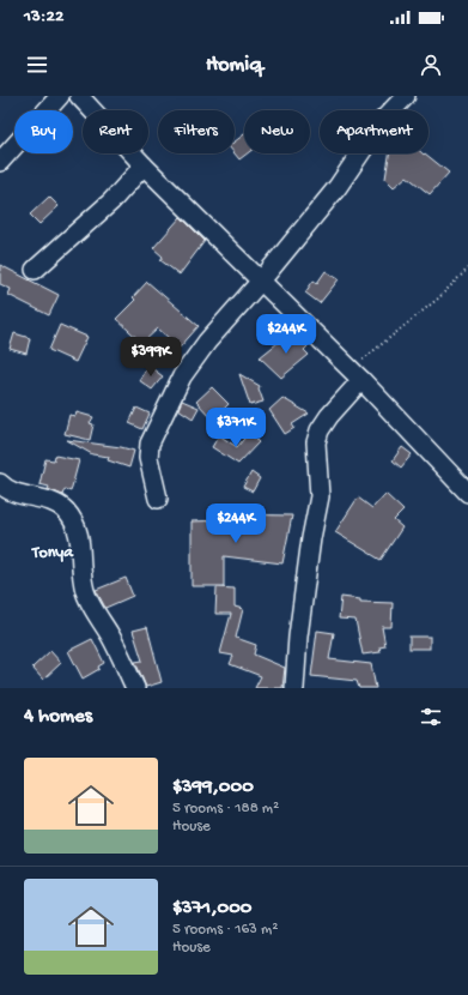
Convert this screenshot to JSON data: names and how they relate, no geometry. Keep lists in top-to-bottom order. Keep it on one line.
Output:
{"districts":["Tonya"],"page":{"status":"13:22","header":"Homiq","chip":["Buy","Rent","Filters","New","Apartment"],"price":["$244K","$399K","$371K","$244K"],"heading":"4 homes","list":[{"name":"$399,000","note":"5 rooms · 188 m² · House"},{"name":"$371,000","note":"5 rooms · 163 m² · House"}]}}
